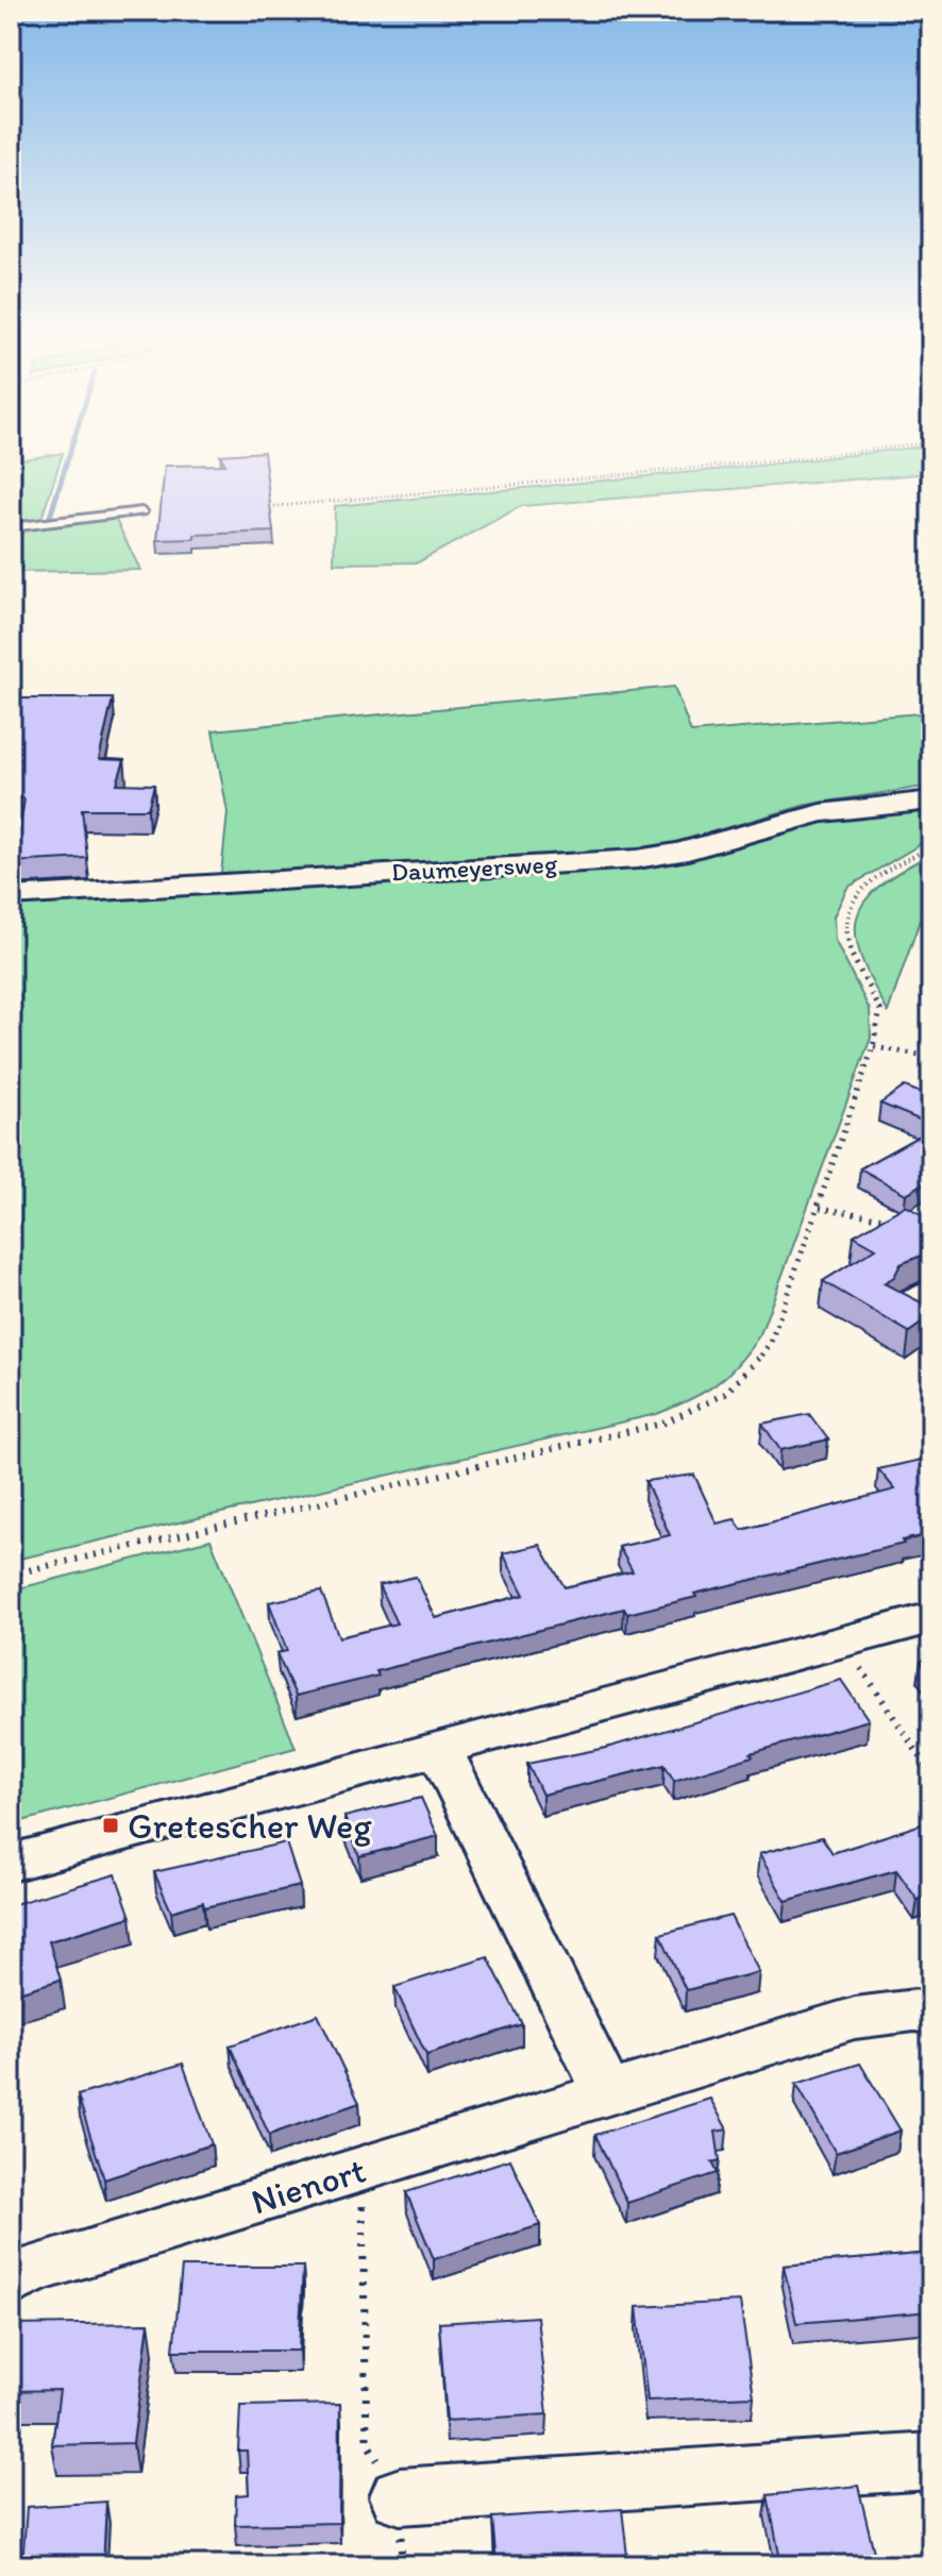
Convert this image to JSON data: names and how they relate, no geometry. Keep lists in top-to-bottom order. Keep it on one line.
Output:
{"streets":{"street":["Daumeyersweg","Nienort"]},"places":{"transit":["Gretescher Weg"]}}
